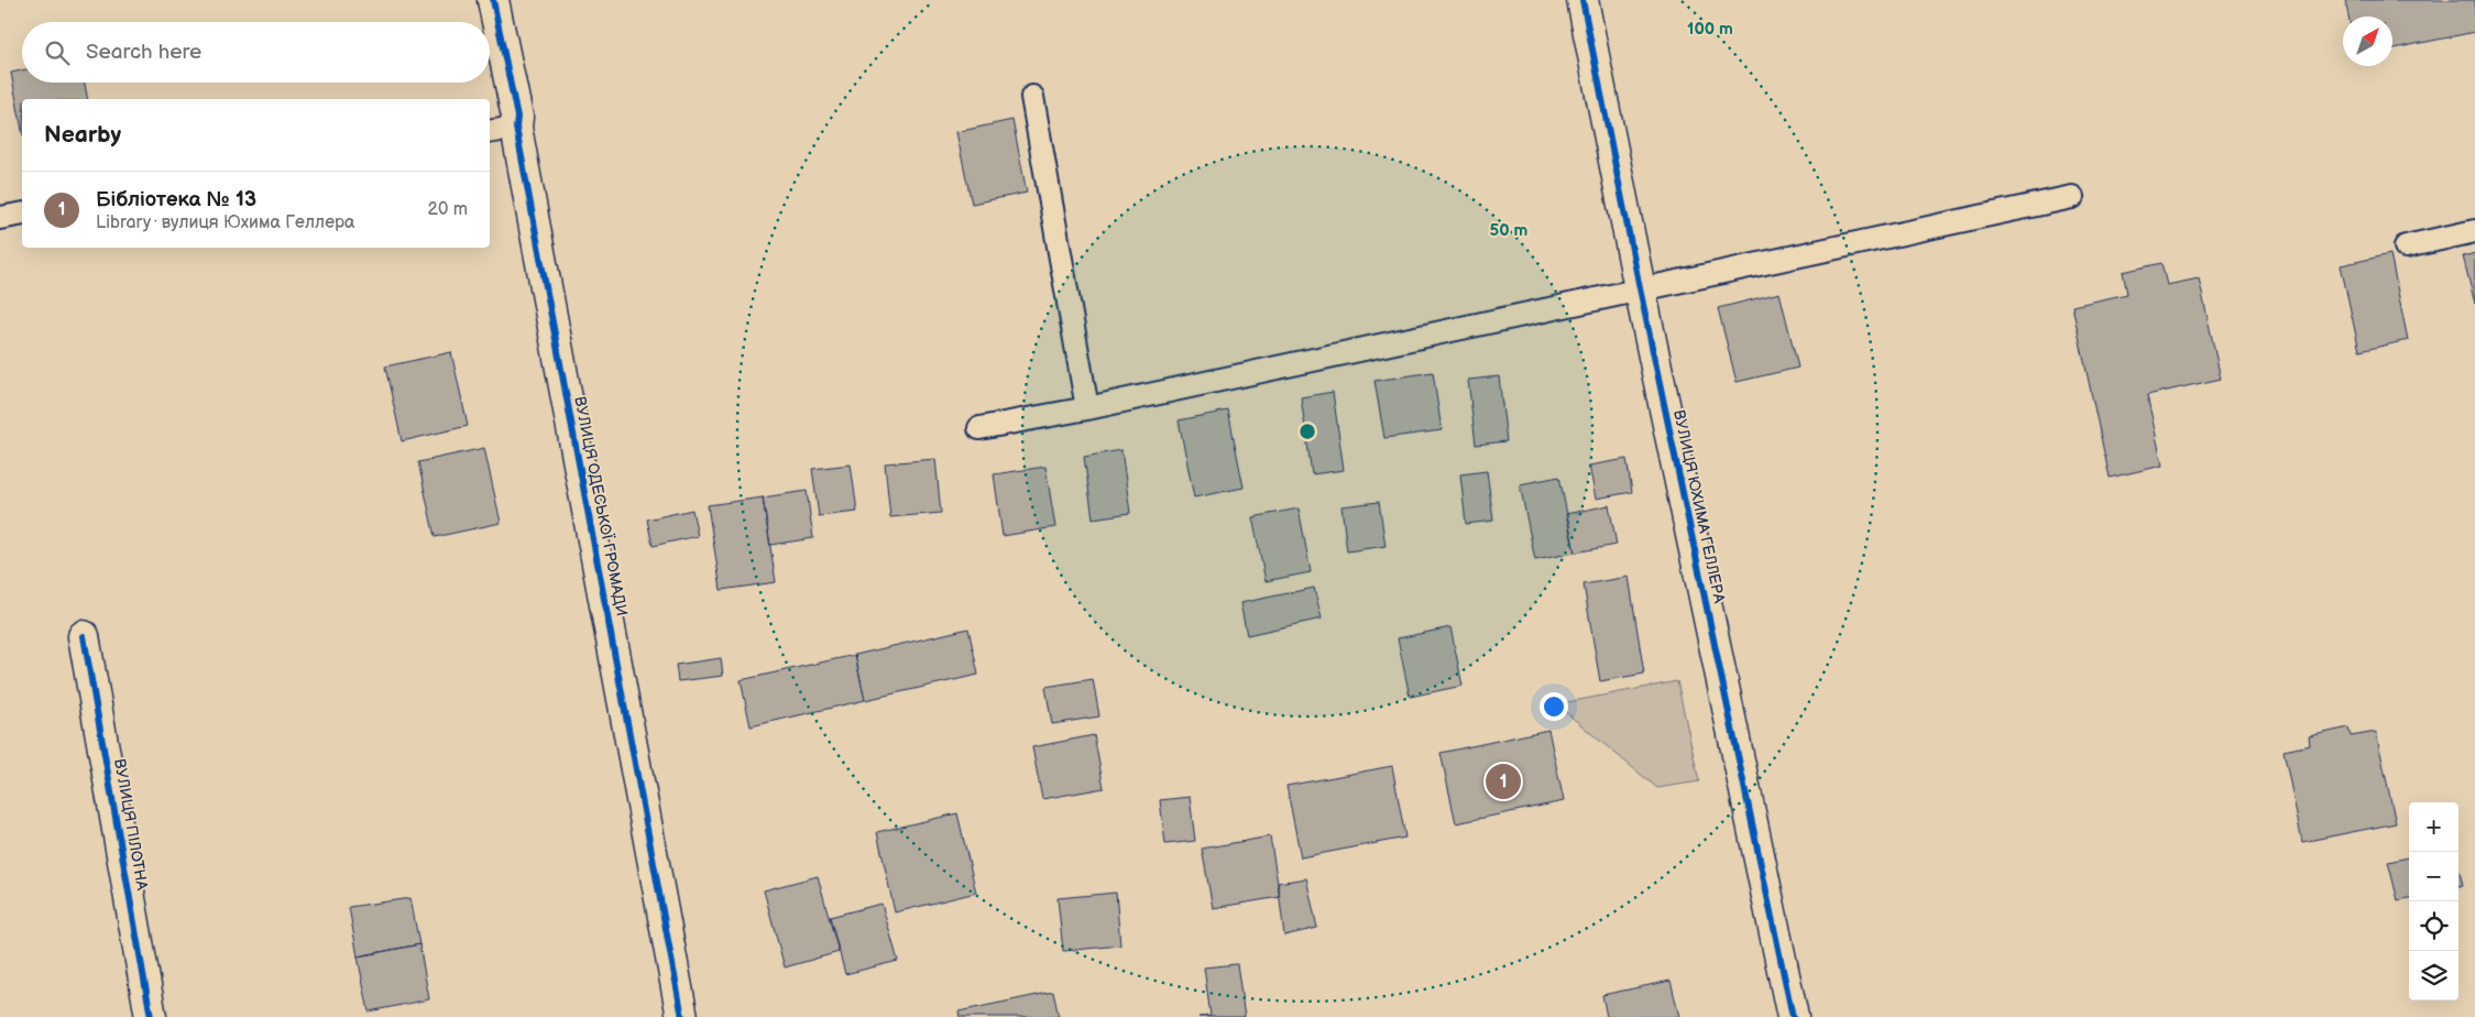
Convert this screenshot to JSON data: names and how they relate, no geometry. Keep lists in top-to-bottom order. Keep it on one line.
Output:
{"streets":{"street":["ВУЛИЦЯ ОДЕСЬКОЇ ГРОМАДИ","ВУЛИЦЯ ЮХИМА ГЕЛЛЕРА","ВУЛИЦЯ ПІЛОТНА"]},"north":"top right","page":{"search":"Search here","heading":"Nearby","list":[{"mark":"1","name":"Бібліотека № 13","note":"Library · вулиця Юхима Геллера","value":"20 m"}],"pins":"1","map_buttons":["+","−"]},"rings":["100 m","50 m"]}
